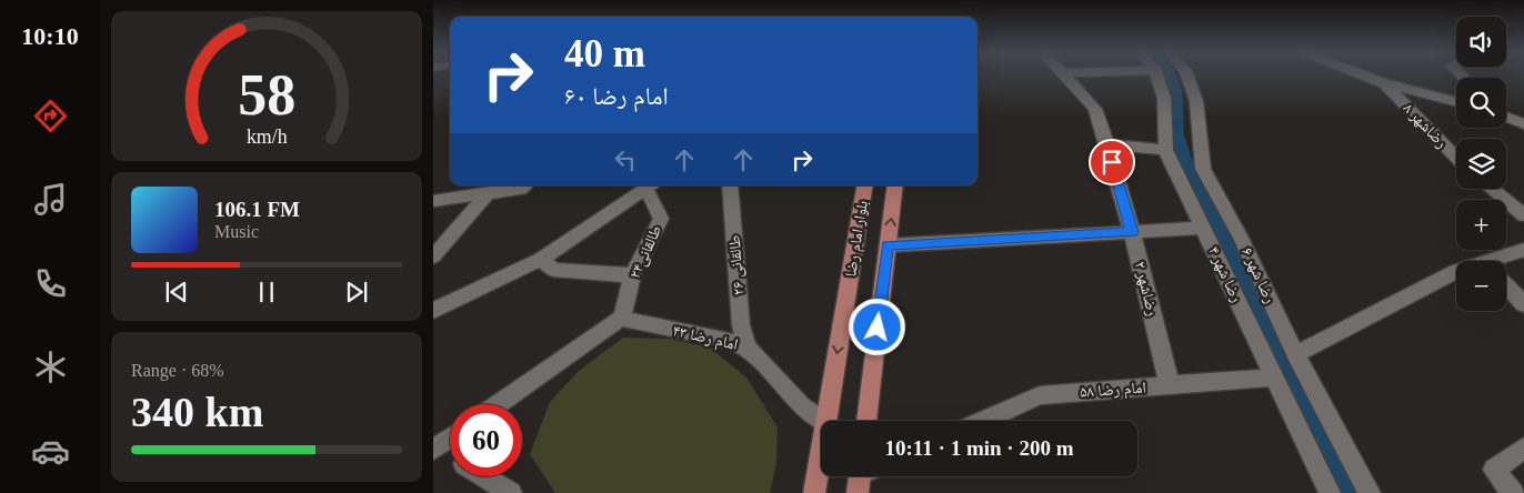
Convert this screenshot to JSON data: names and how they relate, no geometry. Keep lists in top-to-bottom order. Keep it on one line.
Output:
{"streets":{"main road":["بلوار امام رضا"],"street":["رضاشهر ۸","طالقانی۲۴","طالقانی ۲۶","رضا شهر ۴","رضا شهر ۶","رضاشهر ۲","امام رضا ۴۳","امام رضا ۵۸"]},"crossings":[["طالقانی۲۴","امام رضا ۴۳"],["طالقانی ۲۶","امام رضا ۴۳"],["رضا شهر ۴","امام رضا ۵۸"],["رضاشهر ۲","امام رضا ۵۸"]],"page":{"tabs":"10:10","map_buttons":["+","−"],"turn":["40 m","امام رضا ۶۰"],"song":["106.1 FM","Music"],"tile":["Range · 68%","340 km"],"limit":"60","trip":"10:11 · 1 min · 200 m","gauge":["58","km/h"]}}
